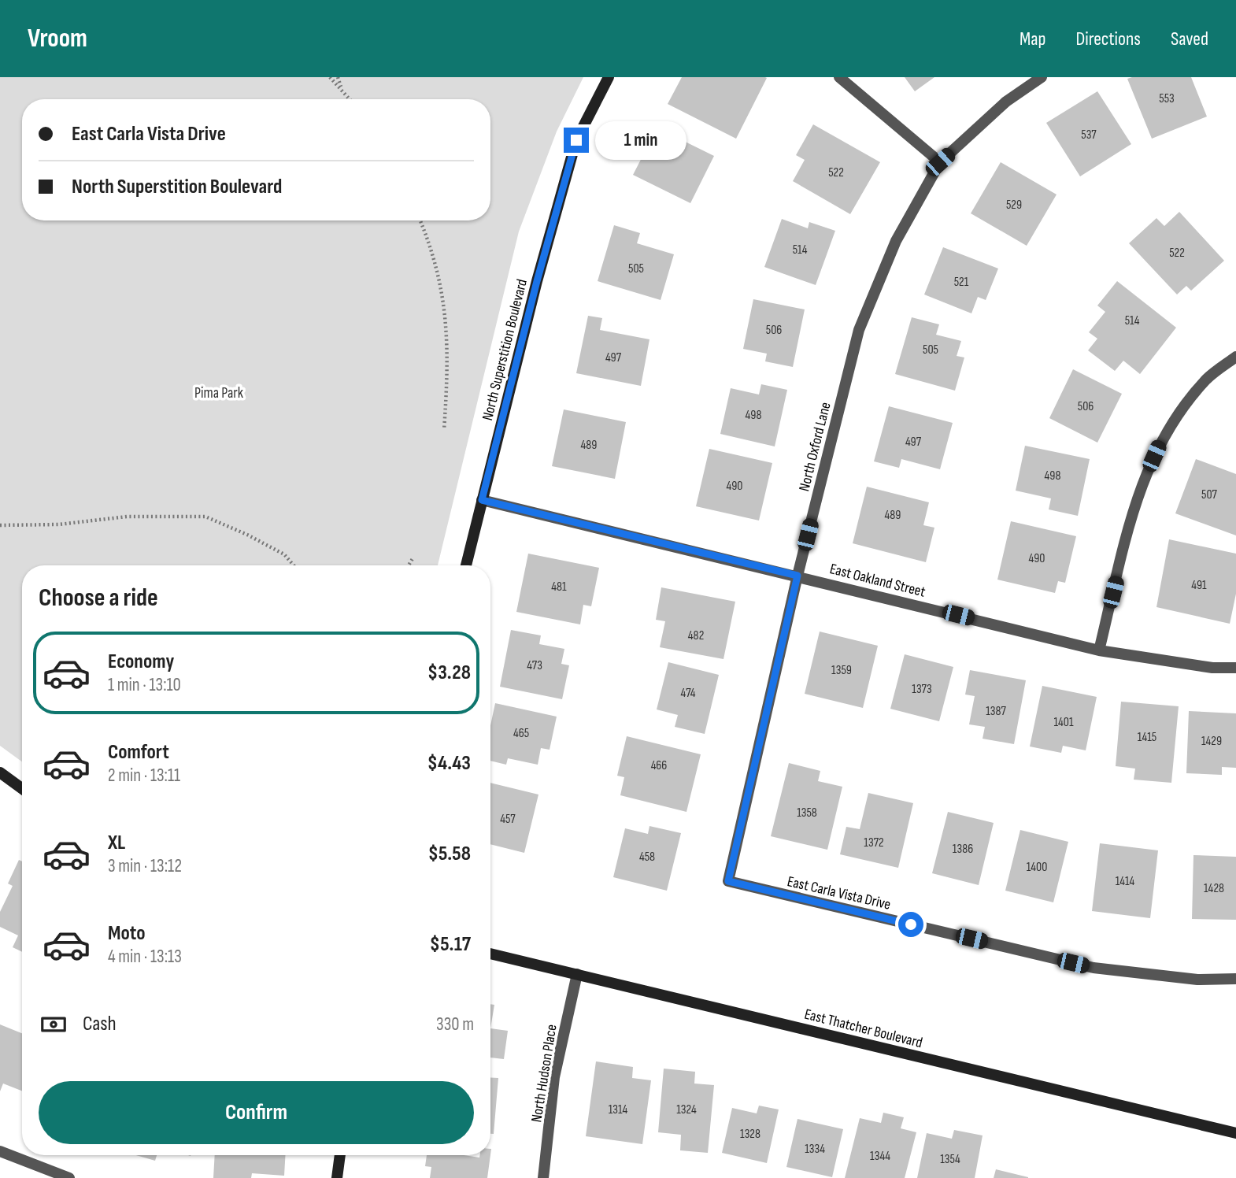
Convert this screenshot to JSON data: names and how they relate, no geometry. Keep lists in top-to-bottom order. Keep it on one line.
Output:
{"streets":{"street":["North Superstition Boulevard","North Oxford Lane","East Oakland Street","East Carla Vista Drive","East Thatcher Boulevard","North Hudson Place"]},"crossings":[["North Superstition Boulevard","East Oakland Street"],["North Oxford Lane","East Oakland Street"],["North Oxford Lane","East Carla Vista Drive"],["East Thatcher Boulevard","North Hudson Place"]],"parks":["Pima Park"],"house_numbers":["553","537","522","529","514","522","505","521","514","506","505","497","506","498","497","489","498","490","507","489","490","491","481","482","473","1359","1373","474","1387","1401","465","1415","1429","466","1358","457","1372","1386","458","1400","1414","1428","1314","1324","1328","1334","1344","1354"],"page":{"header":"Vroom","nav":["Map","Directions","Saved"],"banner":["East Carla Vista Drive","North Superstition Boulevard"],"bubble":"1 min","heading":"Choose a ride","list":[{"name":"Economy","note":"1 min · 13:10","value":"$3.28"},{"name":"Comfort","note":"2 min · 13:11","value":"$4.43"},{"name":"XL","note":"3 min · 13:12","value":"$5.58"},{"name":"Moto","note":"4 min · 13:13","value":"$5.17"}],"pay":["Cash","330 m"],"buttons":"Confirm"}}
